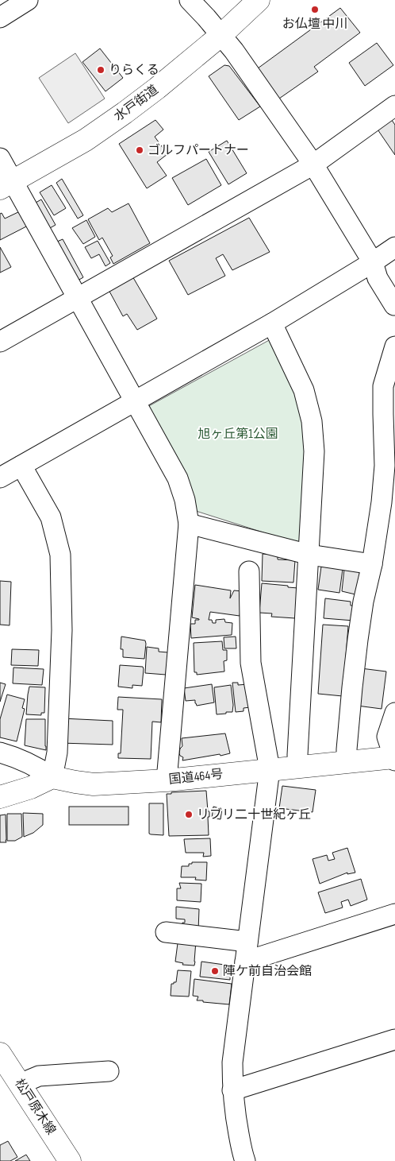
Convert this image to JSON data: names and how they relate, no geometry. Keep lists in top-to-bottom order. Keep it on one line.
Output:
{"streets":{"main road":["水戸街道","国道464号","松戸原木線"]},"parks":["旭ヶ丘第1公園"],"places":["お仏壇 中川","りらくる","ゴルフパートナー","リブリ二十世紀ヶ丘","陣ケ前自治会館"]}
